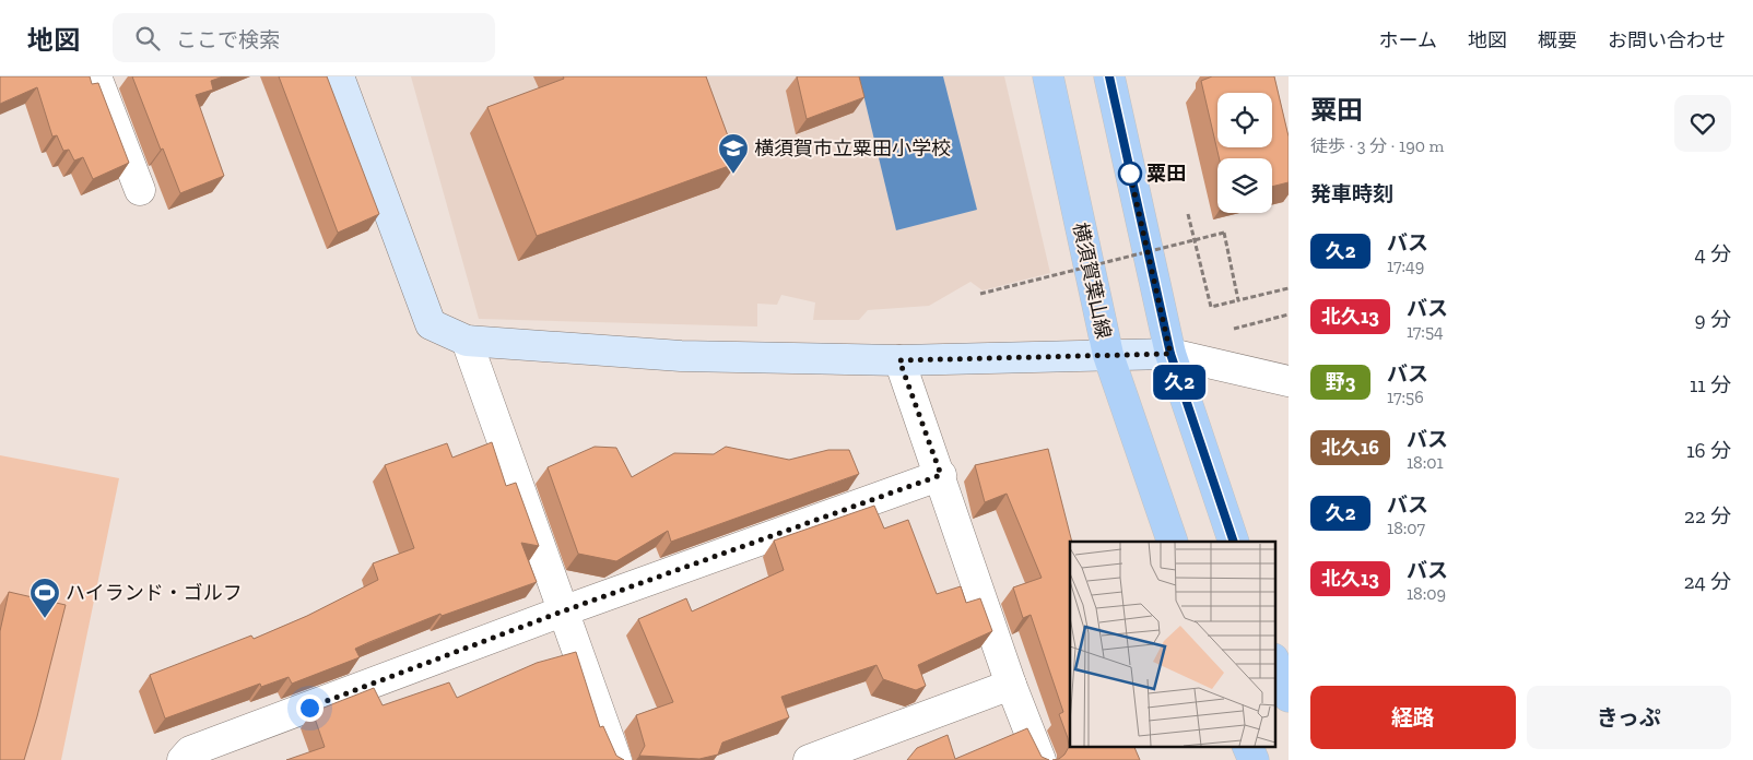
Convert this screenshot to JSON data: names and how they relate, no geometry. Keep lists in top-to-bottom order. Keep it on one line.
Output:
{"streets":{"main road":["横須賀葉山線"]},"places":{"other":["粟田"],"school or university":["横須賀市立粟田小学校"],"sports":["ハイランド・ゴルフ"]},"lines":["bus line 久2"],"page":{"header":"地図","search":"ここで検索","nav":["ホーム","地図","概要","お問い合わせ"],"on_map":"久2","heading":[["粟田","徒歩 · 3 分 · 190 m"],"発車時刻"],"list":[{"mark":"久2","name":"バス","note":"17:49","value":"4 分"},{"mark":"北久13","name":"バス","note":"17:54","value":"9 分"},{"mark":"野3","name":"バス","note":"17:56","value":"11 分"},{"mark":"北久16","name":"バス","note":"18:01","value":"16 分"},{"mark":"久2","name":"バス","note":"18:07","value":"22 分"},{"mark":"北久13","name":"バス","note":"18:09","value":"24 分"}],"buttons":["経路","きっぷ"]}}
